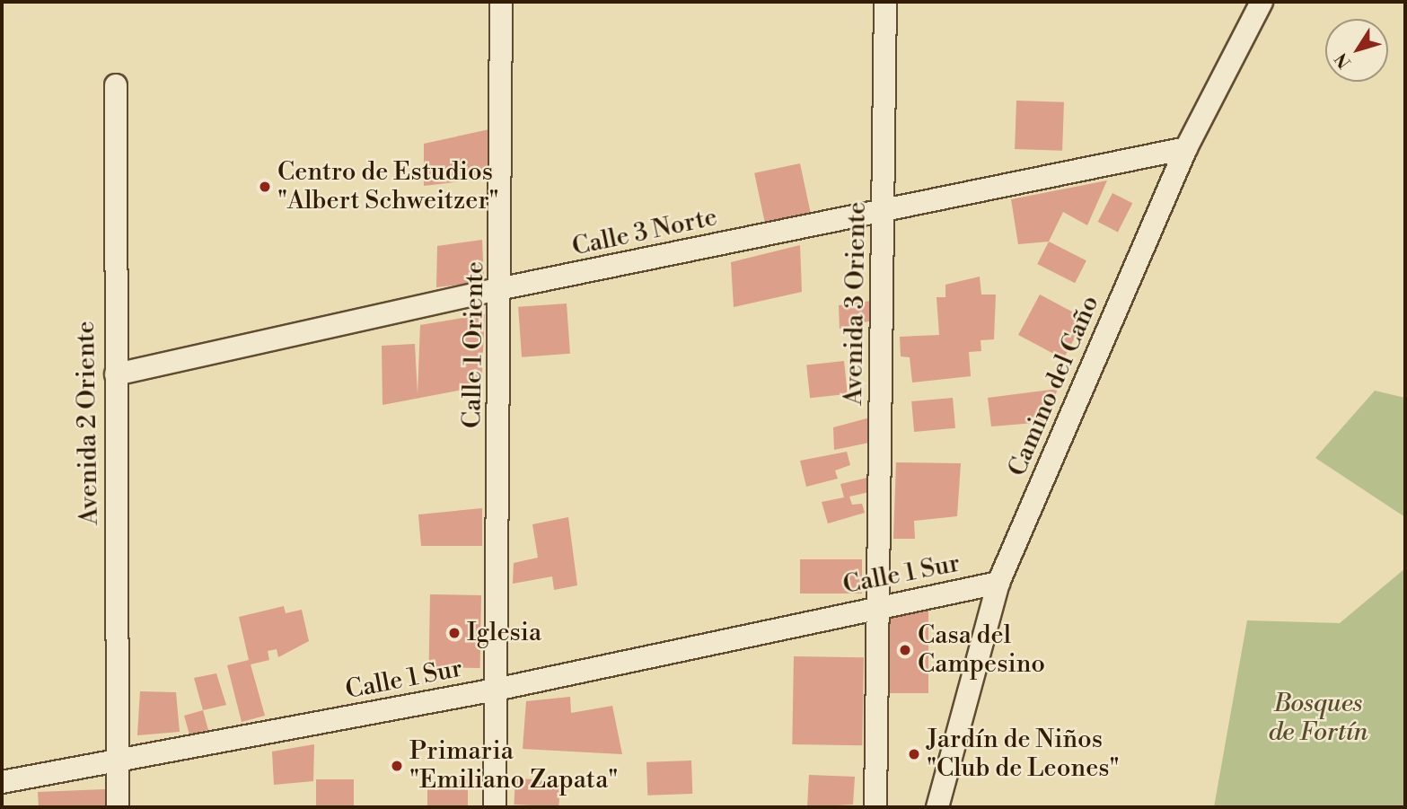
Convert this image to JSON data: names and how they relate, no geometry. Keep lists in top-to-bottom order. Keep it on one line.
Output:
{"streets":{"street":["Calle 3 Norte","Avenida 3 Oriente","Calle 1 Oriente","Camino del Caño","Avenida 2 Oriente","Calle 1 Sur"]},"crossings":[["Calle 3 Norte","Avenida 3 Oriente"],["Calle 3 Norte","Calle 1 Oriente"],["Calle 3 Norte","Camino del Caño"],["Calle 3 Norte","Avenida 2 Oriente"],["Avenida 3 Oriente","Calle 1 Sur"],["Calle 1 Oriente","Calle 1 Sur"],["Camino del Caño","Calle 1 Sur"],["Avenida 2 Oriente","Calle 1 Sur"]],"parks":["Bosques de Fortín"],"places":["Centro de Estudios \"Albert Schweitzer\"","Iglesia","Casa del Campesino","Jardín de Niños \"Club de Leones\"","Primaria \"Emiliano Zapata\""],"north":"bottom left"}
